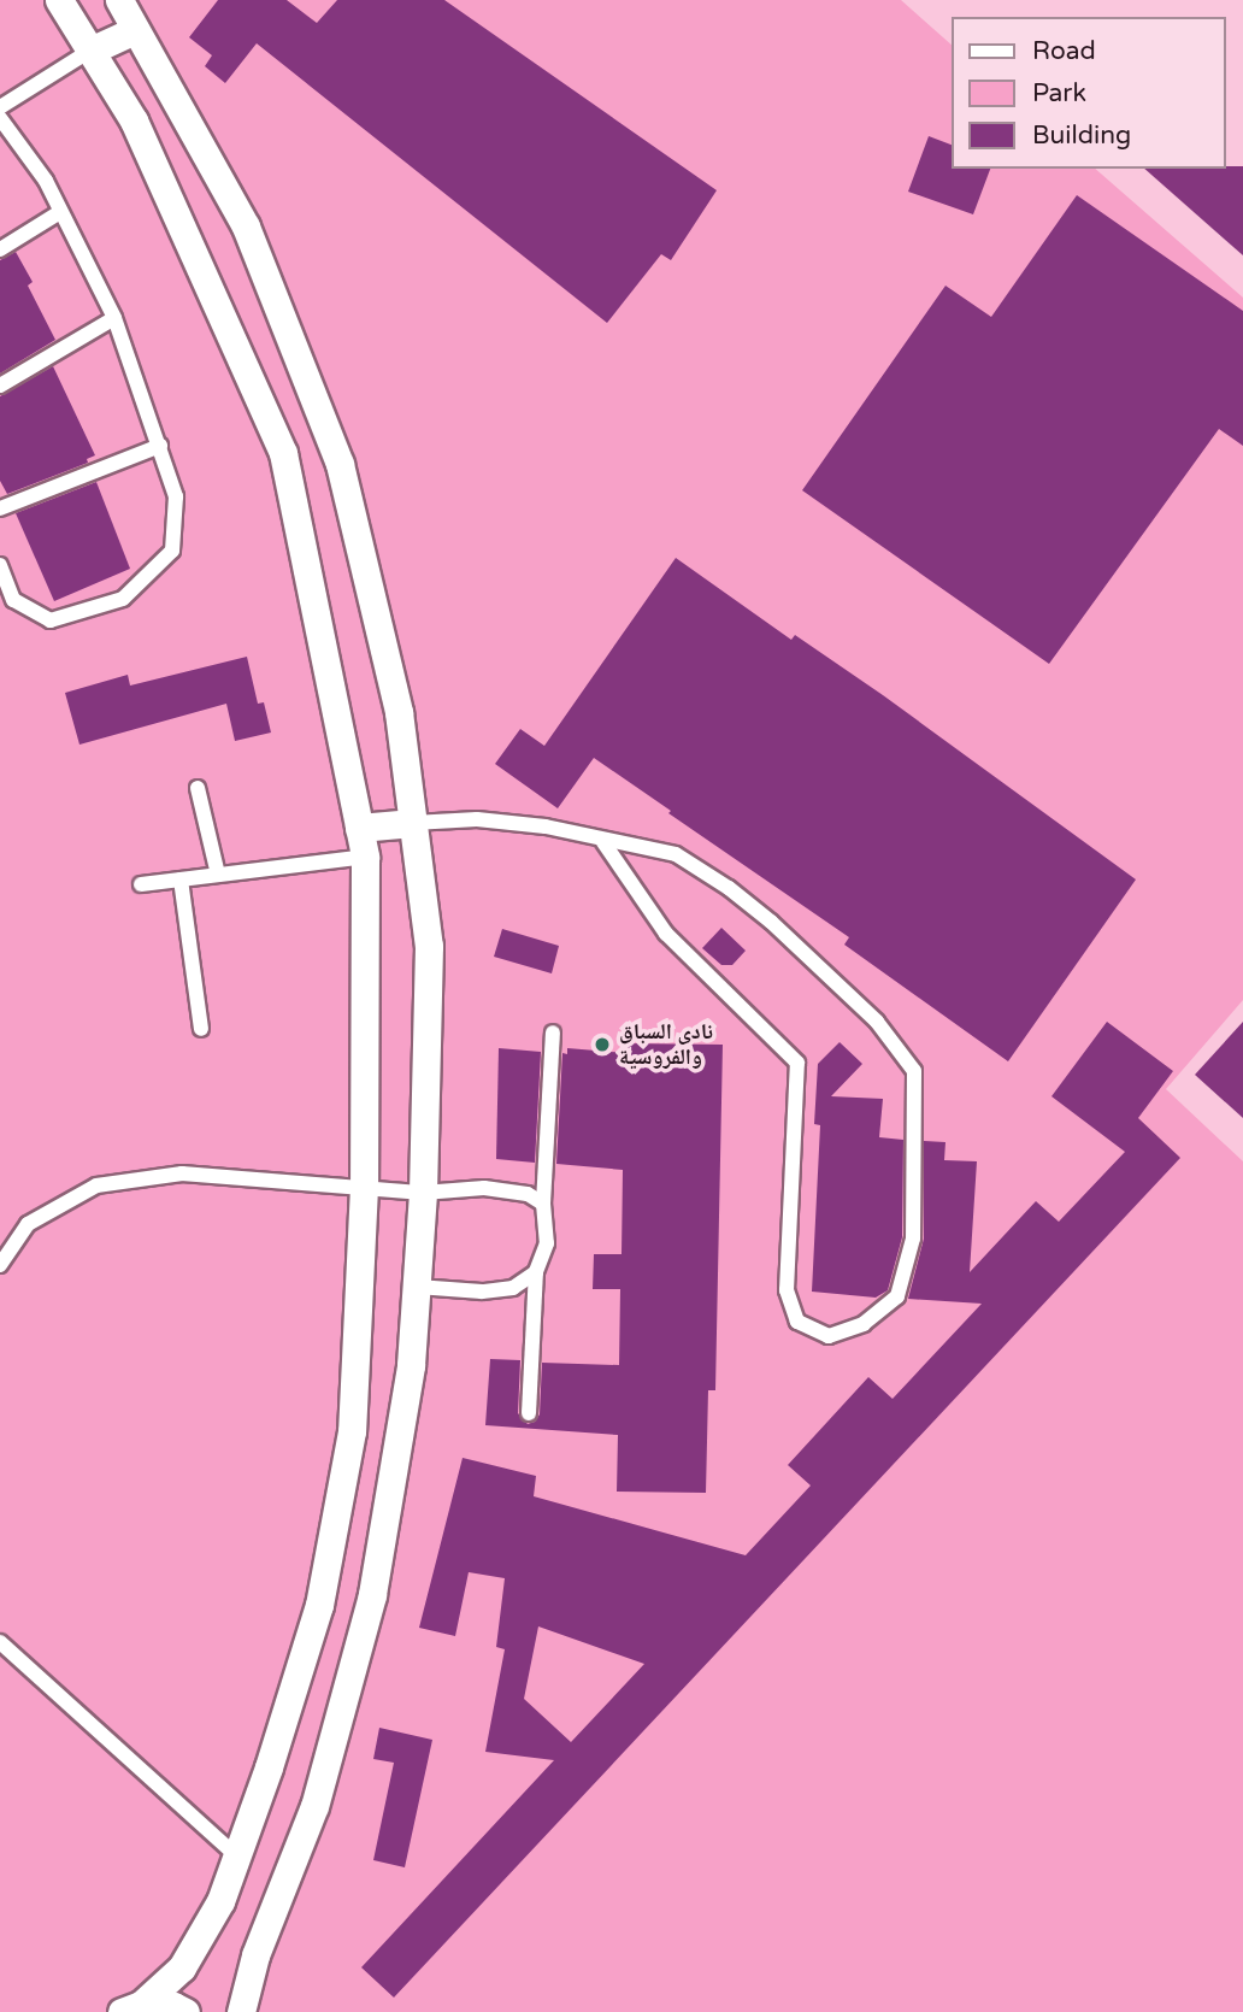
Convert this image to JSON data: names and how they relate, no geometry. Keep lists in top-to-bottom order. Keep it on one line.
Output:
{"places":["نادي السباق والفروسية"],"legend":["Road","Park","Building"]}
